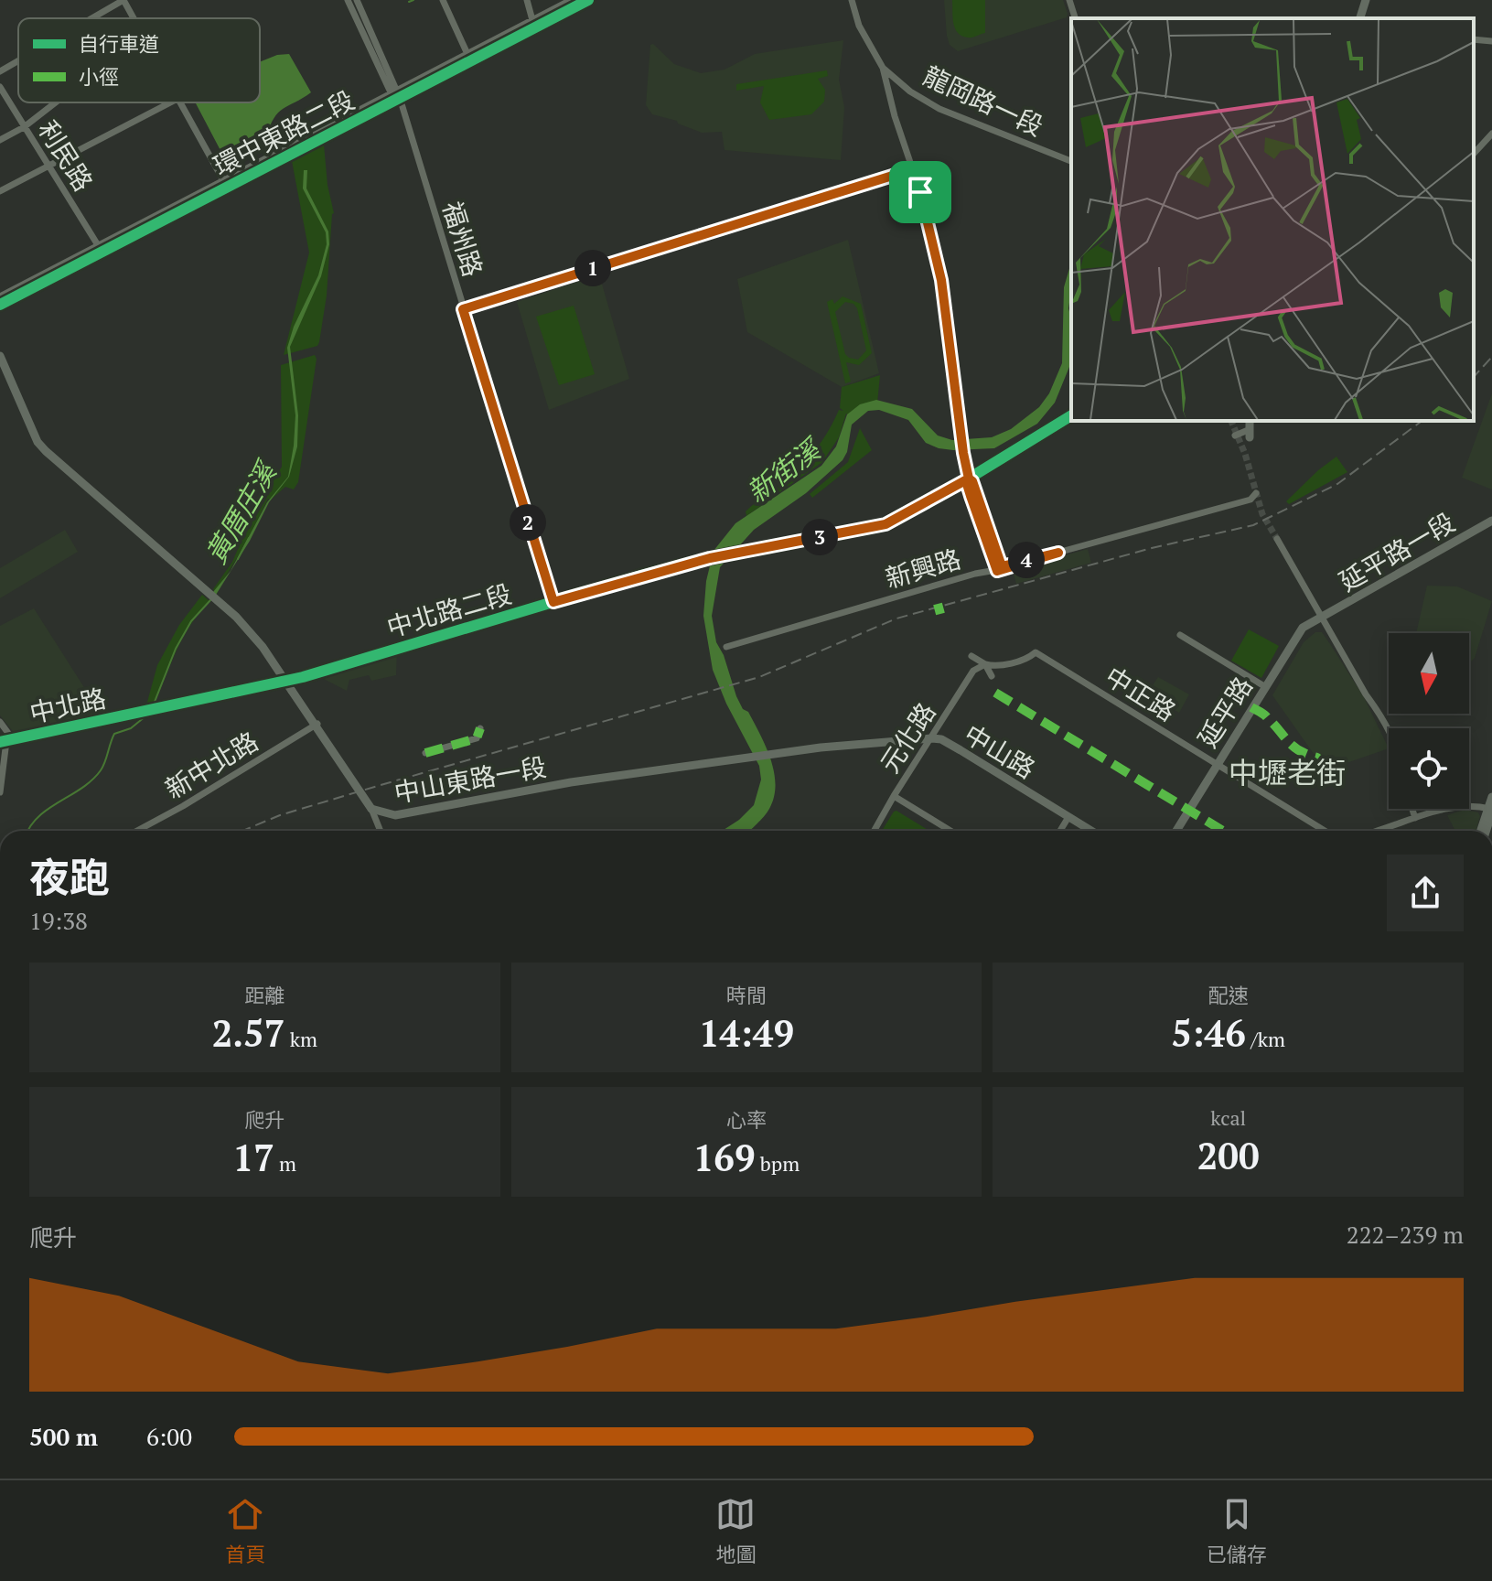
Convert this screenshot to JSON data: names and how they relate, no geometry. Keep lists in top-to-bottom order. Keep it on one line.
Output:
{"streets":{"main road":["延平路一段","延平路","中山路","中山東路一段"],"street":["龍岡路一段","環中東路二段","利民路","福州路","新興路","中北路二段","中正路","中北路","元化路","新中北路"]},"crossings":[["環中東路二段","利民路"],["環中東路二段","福州路"],["福州路","中北路二段"],["延平路一段","延平路"],["中北路二段","中北路"],["中北路二段","中山東路一段"],["中正路","延平路"],["中正路","元化路"],["中北路","中山東路一段"],["元化路","中山路"],["中山路","中山東路一段"]],"districts":["中壢老街"],"water":["新街溪","黃厝庄溪"],"legend":["自行車道","小徑"],"north":"bottom","page":{"pins":["1","2","3","4"],"heading":["夜跑","19:38"],"stats":[["距離","2.57 km"],["時間","14:49"],["配速","5:46 /km"],["爬升","17 m"],["心率","169 bpm"],["kcal","200"]],"chart":["爬升","222–239 m"],"list":[{"name":"500 m","note":"6:00"}],"tabs":["首頁","地圖","已儲存"]}}
